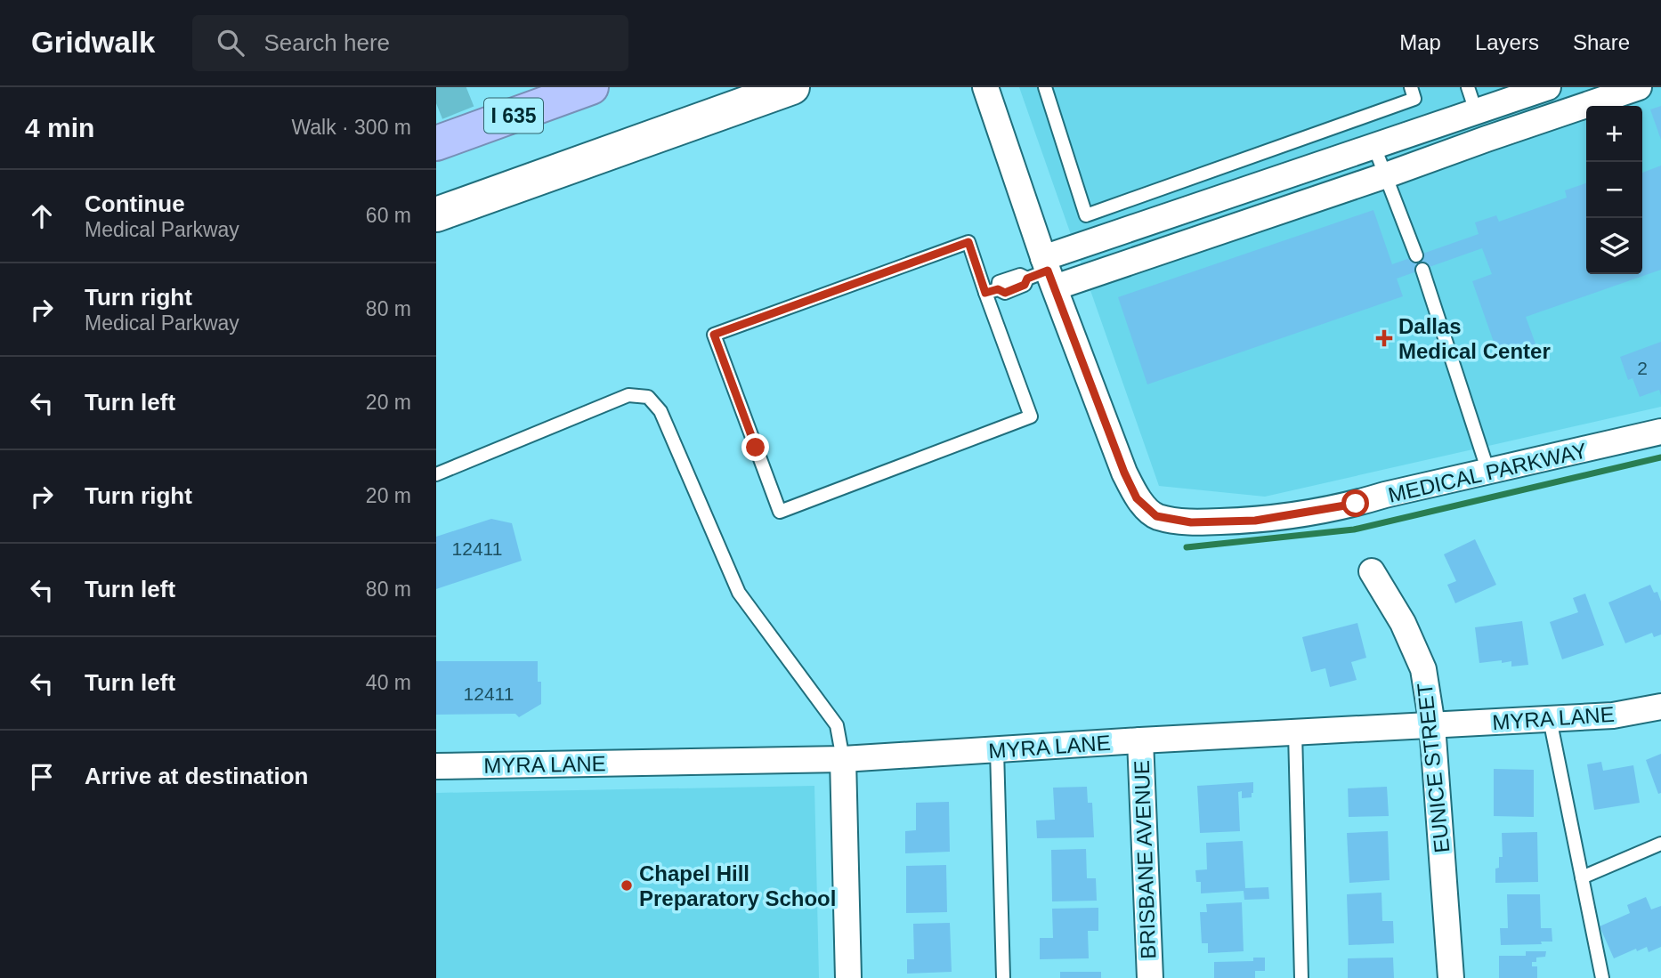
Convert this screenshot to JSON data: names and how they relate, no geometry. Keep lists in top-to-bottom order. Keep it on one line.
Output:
{"streets":{"highway":["I 635"],"street":["MEDICAL PARKWAY","MYRA LANE","EUNICE STREET","BRISBANE AVENUE"]},"crossings":[["MYRA LANE","EUNICE STREET"],["MYRA LANE","BRISBANE AVENUE"]],"places":{"health":["Dallas Medical Center"],"other":["Chapel Hill Preparatory School"]},"house_numbers":["2","12411","12411"],"page":{"header":"Gridwalk","search":"Search here","nav":["Map","Layers","Share"],"heading":["4 min","Walk · 300 m"],"map_buttons":["+","−"],"list":[["Continue","Medical Parkway","60 m"],["Turn right","Medical Parkway","80 m"],["Turn left","20 m"],["Turn right","20 m"],["Turn left","80 m"],["Turn left","40 m"],"Arrive at destination"]}}
